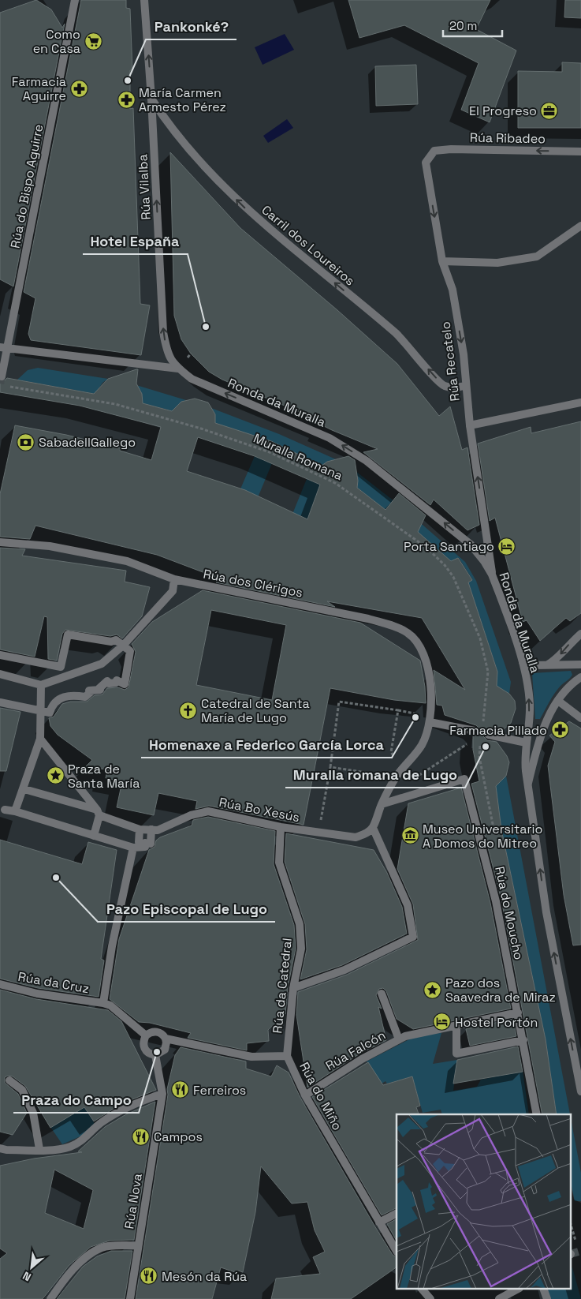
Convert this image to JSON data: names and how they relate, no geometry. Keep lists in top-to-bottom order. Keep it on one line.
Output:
{"streets":{"street":["Rúa Ribadeo","Rúa do Bispo Aguirre","Rúa Vilalba","Carril dos Loureiros","Rúa Recatelo","Ronda da Muralla","Rúa dos Clérigos","Rúa Bo Xesús","Rúa do Moucho","Rúa da Cruz","Rúa da Catedral","Rúa Falcón","Rúa do Miño","Rúa Nova"],"path":["Muralla Romana"]},"crossings":[["Rúa Ribadeo","Rúa Recatelo"],["Rúa do Bispo Aguirre","Ronda da Muralla"],["Rúa Vilalba","Carril dos Loureiros"],["Rúa Vilalba","Ronda da Muralla"],["Carril dos Loureiros","Rúa Recatelo"],["Rúa Recatelo","Ronda da Muralla"],["Rúa Bo Xesús","Rúa da Catedral"],["Rúa do Moucho","Rúa Falcón"],["Rúa da Catedral","Rúa do Miño"],["Rúa Falcón","Rúa do Miño"]],"one_way":["Rúa Ribadeo","Rúa Vilalba","Carril dos Loureiros","Ronda da Muralla"],"places":{"supermarket":["Como en Casa"],"other":["Pankonké?","Hotel España","Homenaxe a Federico García Lorca","Muralla romana de Lugo","Pazo Episcopal de Lugo","Praza do Campo"],"pharmacy":["Farmacia Aguirre","María Carmen Armesto Pérez","Farmacia Pillado"],"office":["El Progreso"],"bank":["SabadellGallego"],"hotel":["Porta Santiago","Hostel Portón"],"church":["Catedral de Santa María de Lugo"],"place":["Praza de Santa María","Pazo dos Saavedra de Miraz"],"museum":["Museo Universitario A Domos do Mitreo"],"restaurant":["Ferreiros","Campos","Mesón da Rúa"]},"scale_bar":"20 m","north":"bottom left"}
